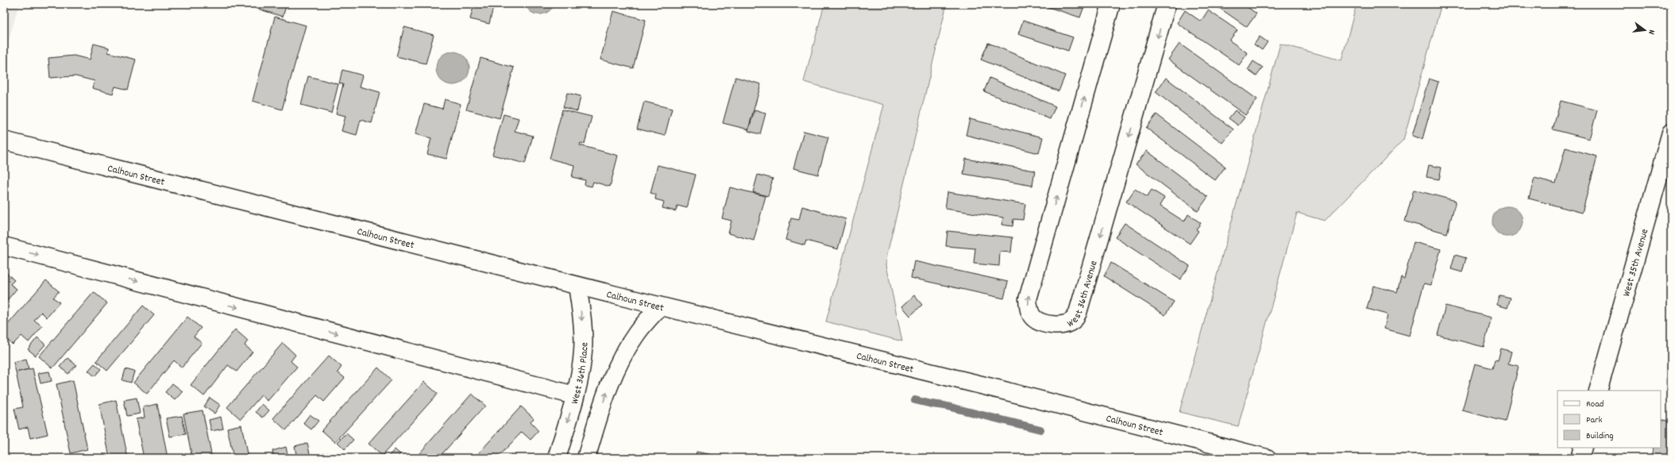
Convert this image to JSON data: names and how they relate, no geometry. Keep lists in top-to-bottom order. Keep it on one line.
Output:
{"streets":{"street":["Calhoun Street","West 35th Avenue","West 36th Avenue","West 36th Place"]},"crossings":[["Calhoun Street","West 36th Place"]],"legend":["Road","Park","Building"],"north":"right"}
